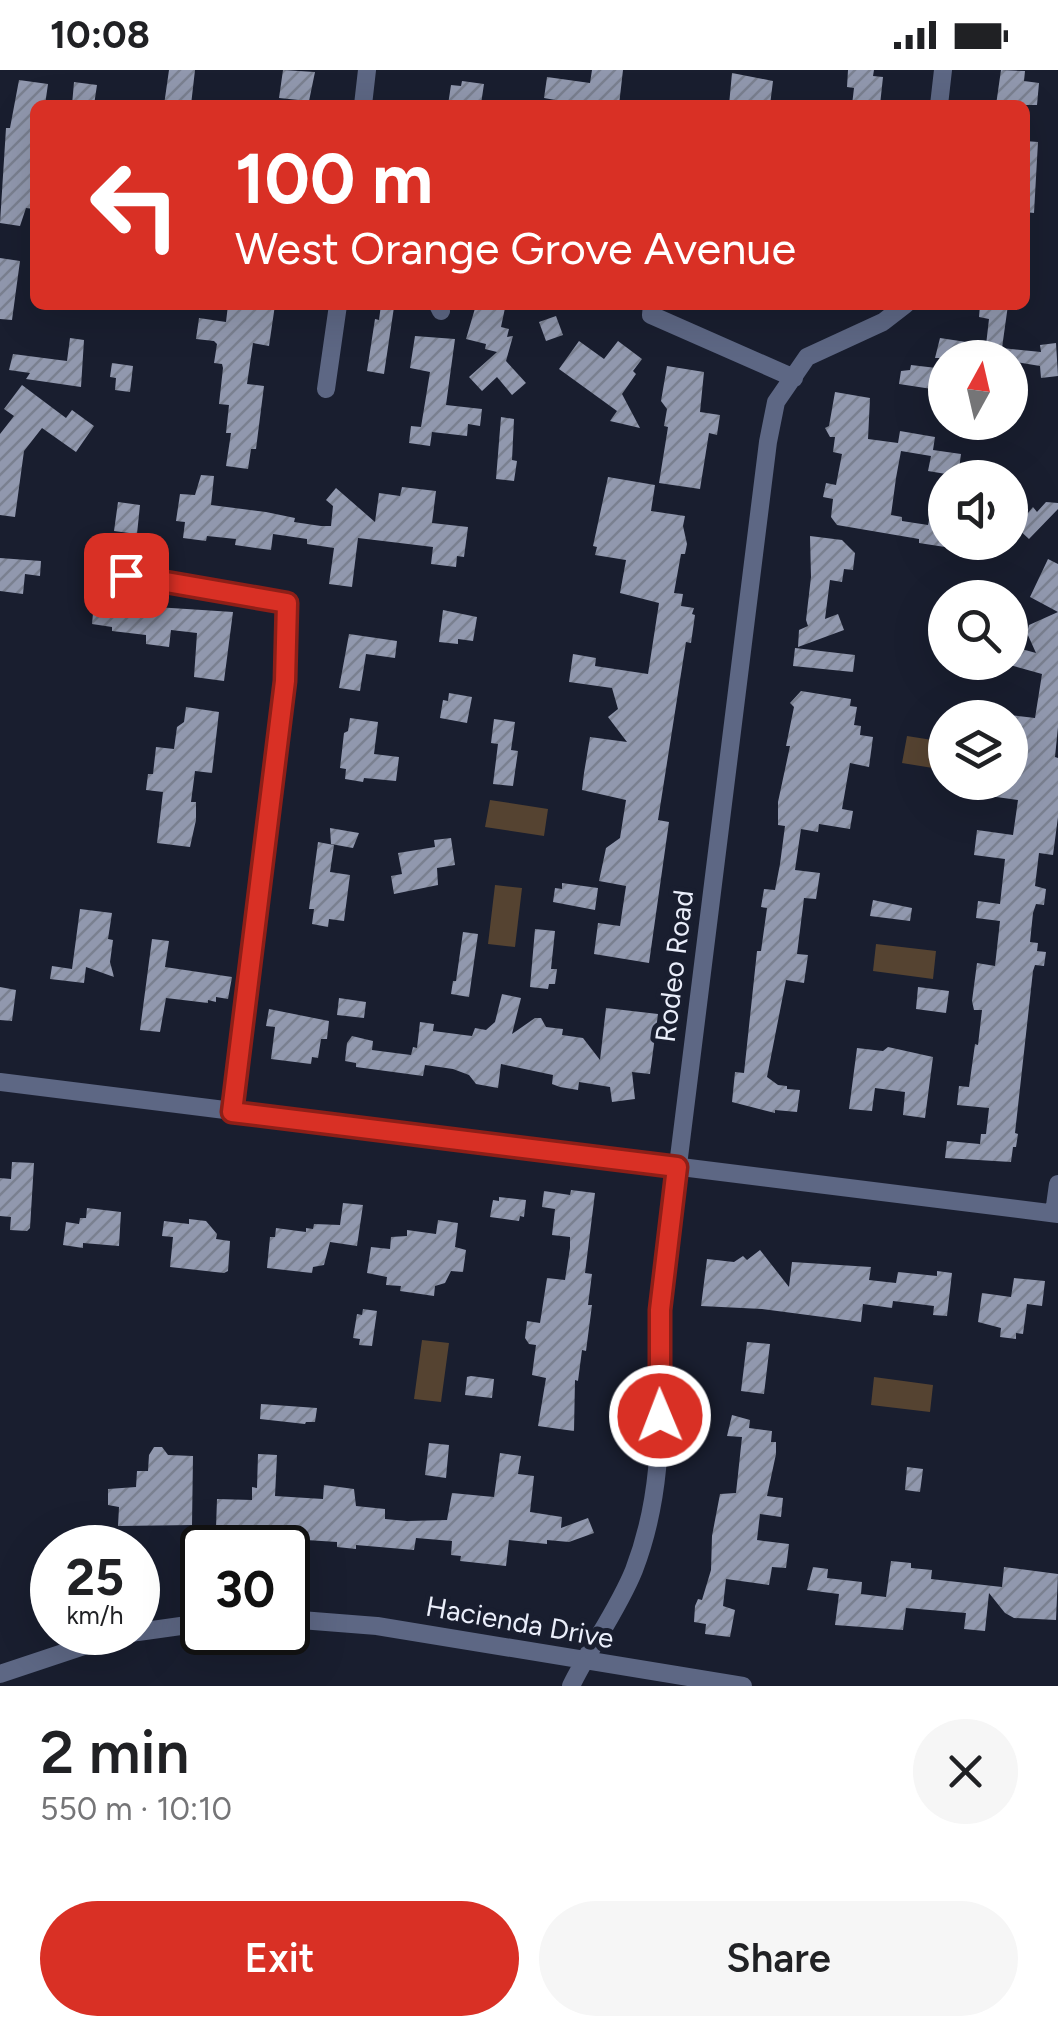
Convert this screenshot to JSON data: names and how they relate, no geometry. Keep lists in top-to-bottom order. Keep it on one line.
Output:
{"streets":{"street":["Rodeo Road","Hacienda Drive"]},"crossings":[["Rodeo Road","Hacienda Drive"]],"north":"top","page":{"status":"10:08","turn":["100 m","West Orange Grove Avenue"],"speed":"25 km/h","limit":"30","heading":["2 min","550 m · 10:10"],"buttons":["Exit","Share"]}}
